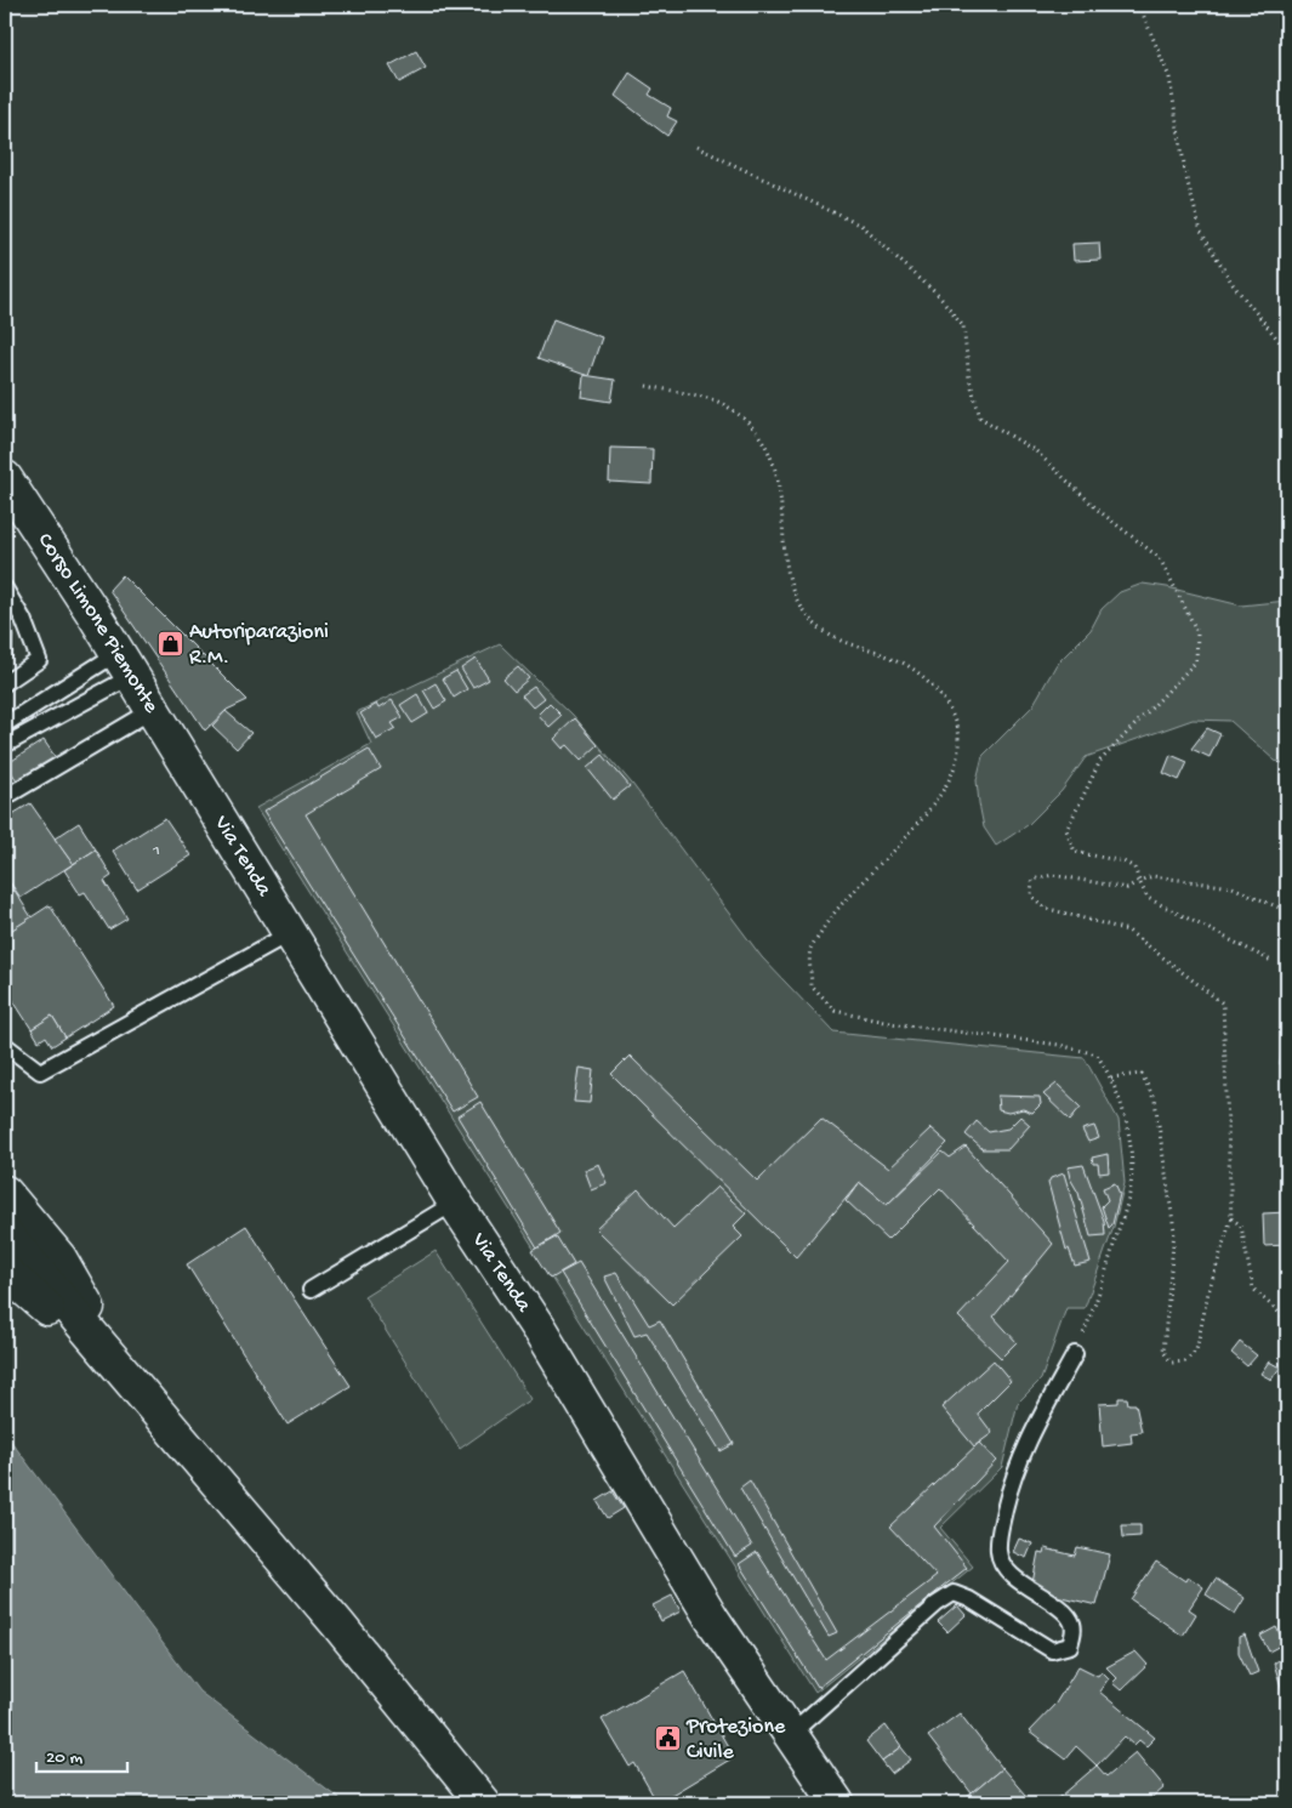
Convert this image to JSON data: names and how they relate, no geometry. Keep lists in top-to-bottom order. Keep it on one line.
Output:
{"streets":{"main road":["Corso Limone Piemonte","Via Tenda"]},"crossings":[["Corso Limone Piemonte","Via Tenda"]],"places":{"shop":["Autoriparazioni R.M."],"public building":["Protezione Civile"]},"house_numbers":["1"],"scale_bar":"20 m"}
